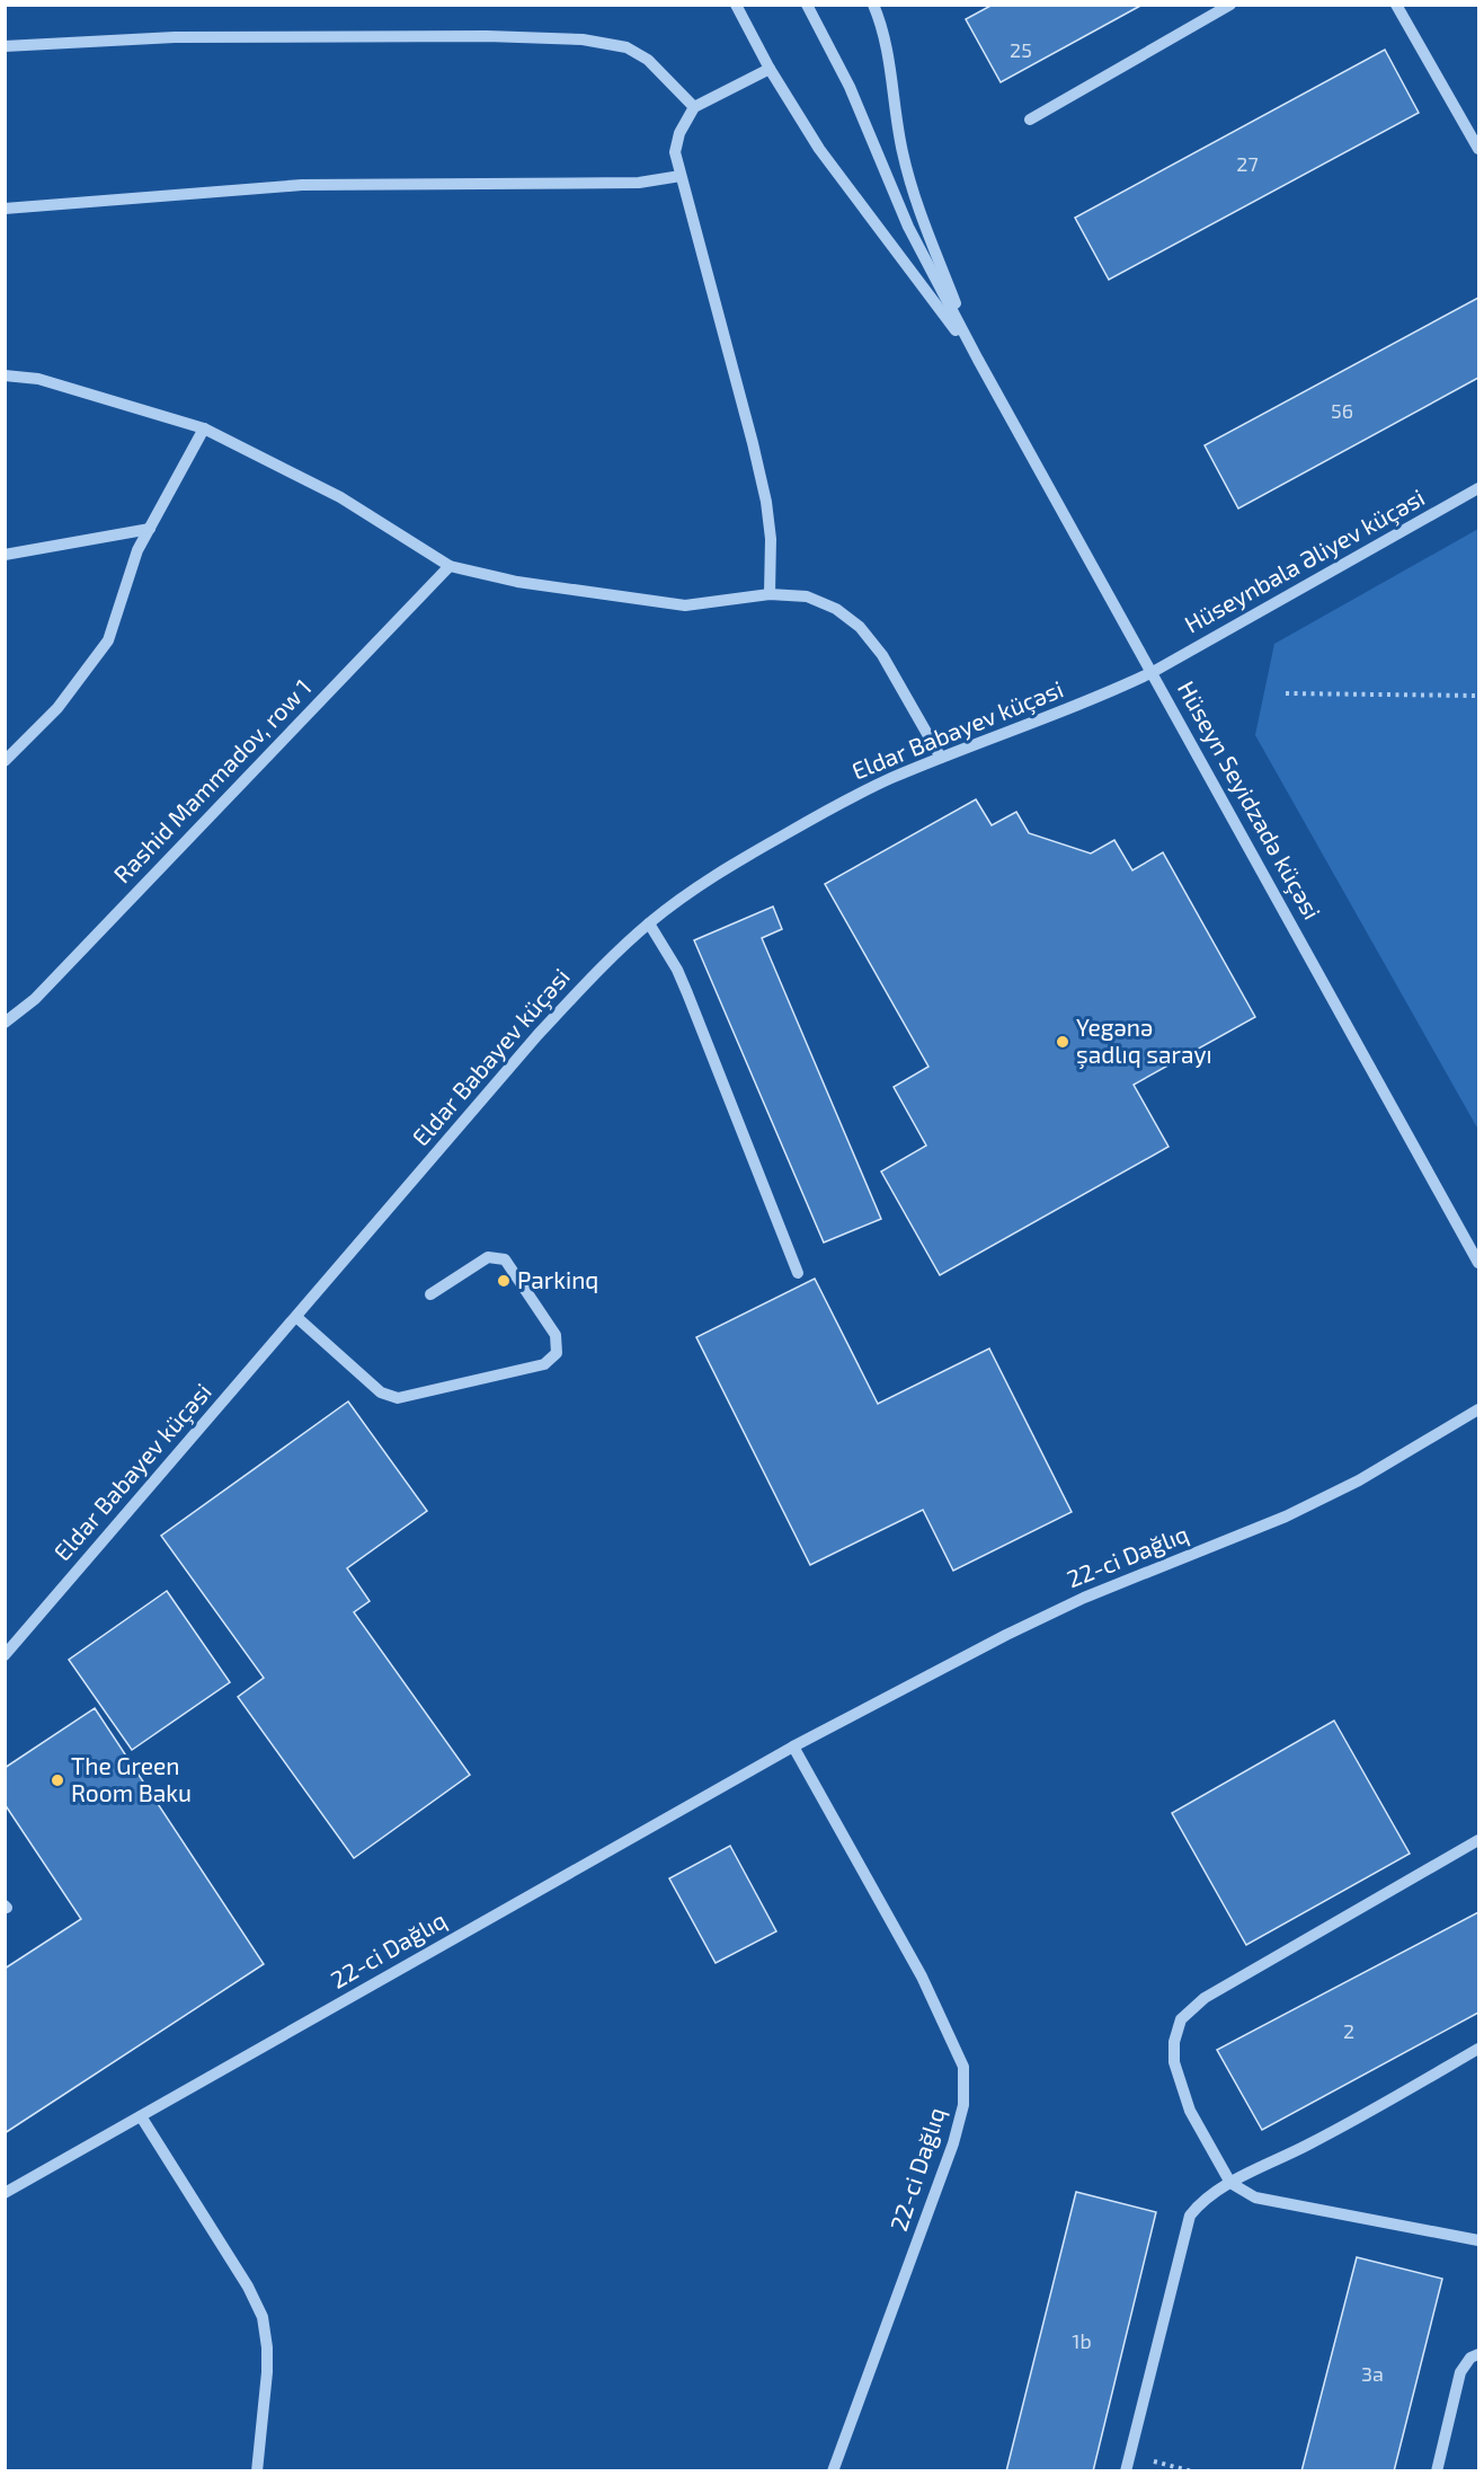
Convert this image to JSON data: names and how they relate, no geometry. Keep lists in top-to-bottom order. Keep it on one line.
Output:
{"streets":{"street":["Hüseynbala Əliyev küçəsi","Eldar Babayev küçəsi","Rashid Mammadov, row 1","Hüseyn Seyidzadə küçəsi","22-ci Dağlıq"]},"crossings":[["Hüseynbala Əliyev küçəsi","Eldar Babayev küçəsi"],["Hüseynbala Əliyev küçəsi","Hüseyn Seyidzadə küçəsi"],["Eldar Babayev küçəsi","Hüseyn Seyidzadə küçəsi"]],"places":["Yegənə şadlıq sarayı","Parkinq","The Green Room Baku"],"house_numbers":["25","27","56","2","1b","3a"]}
